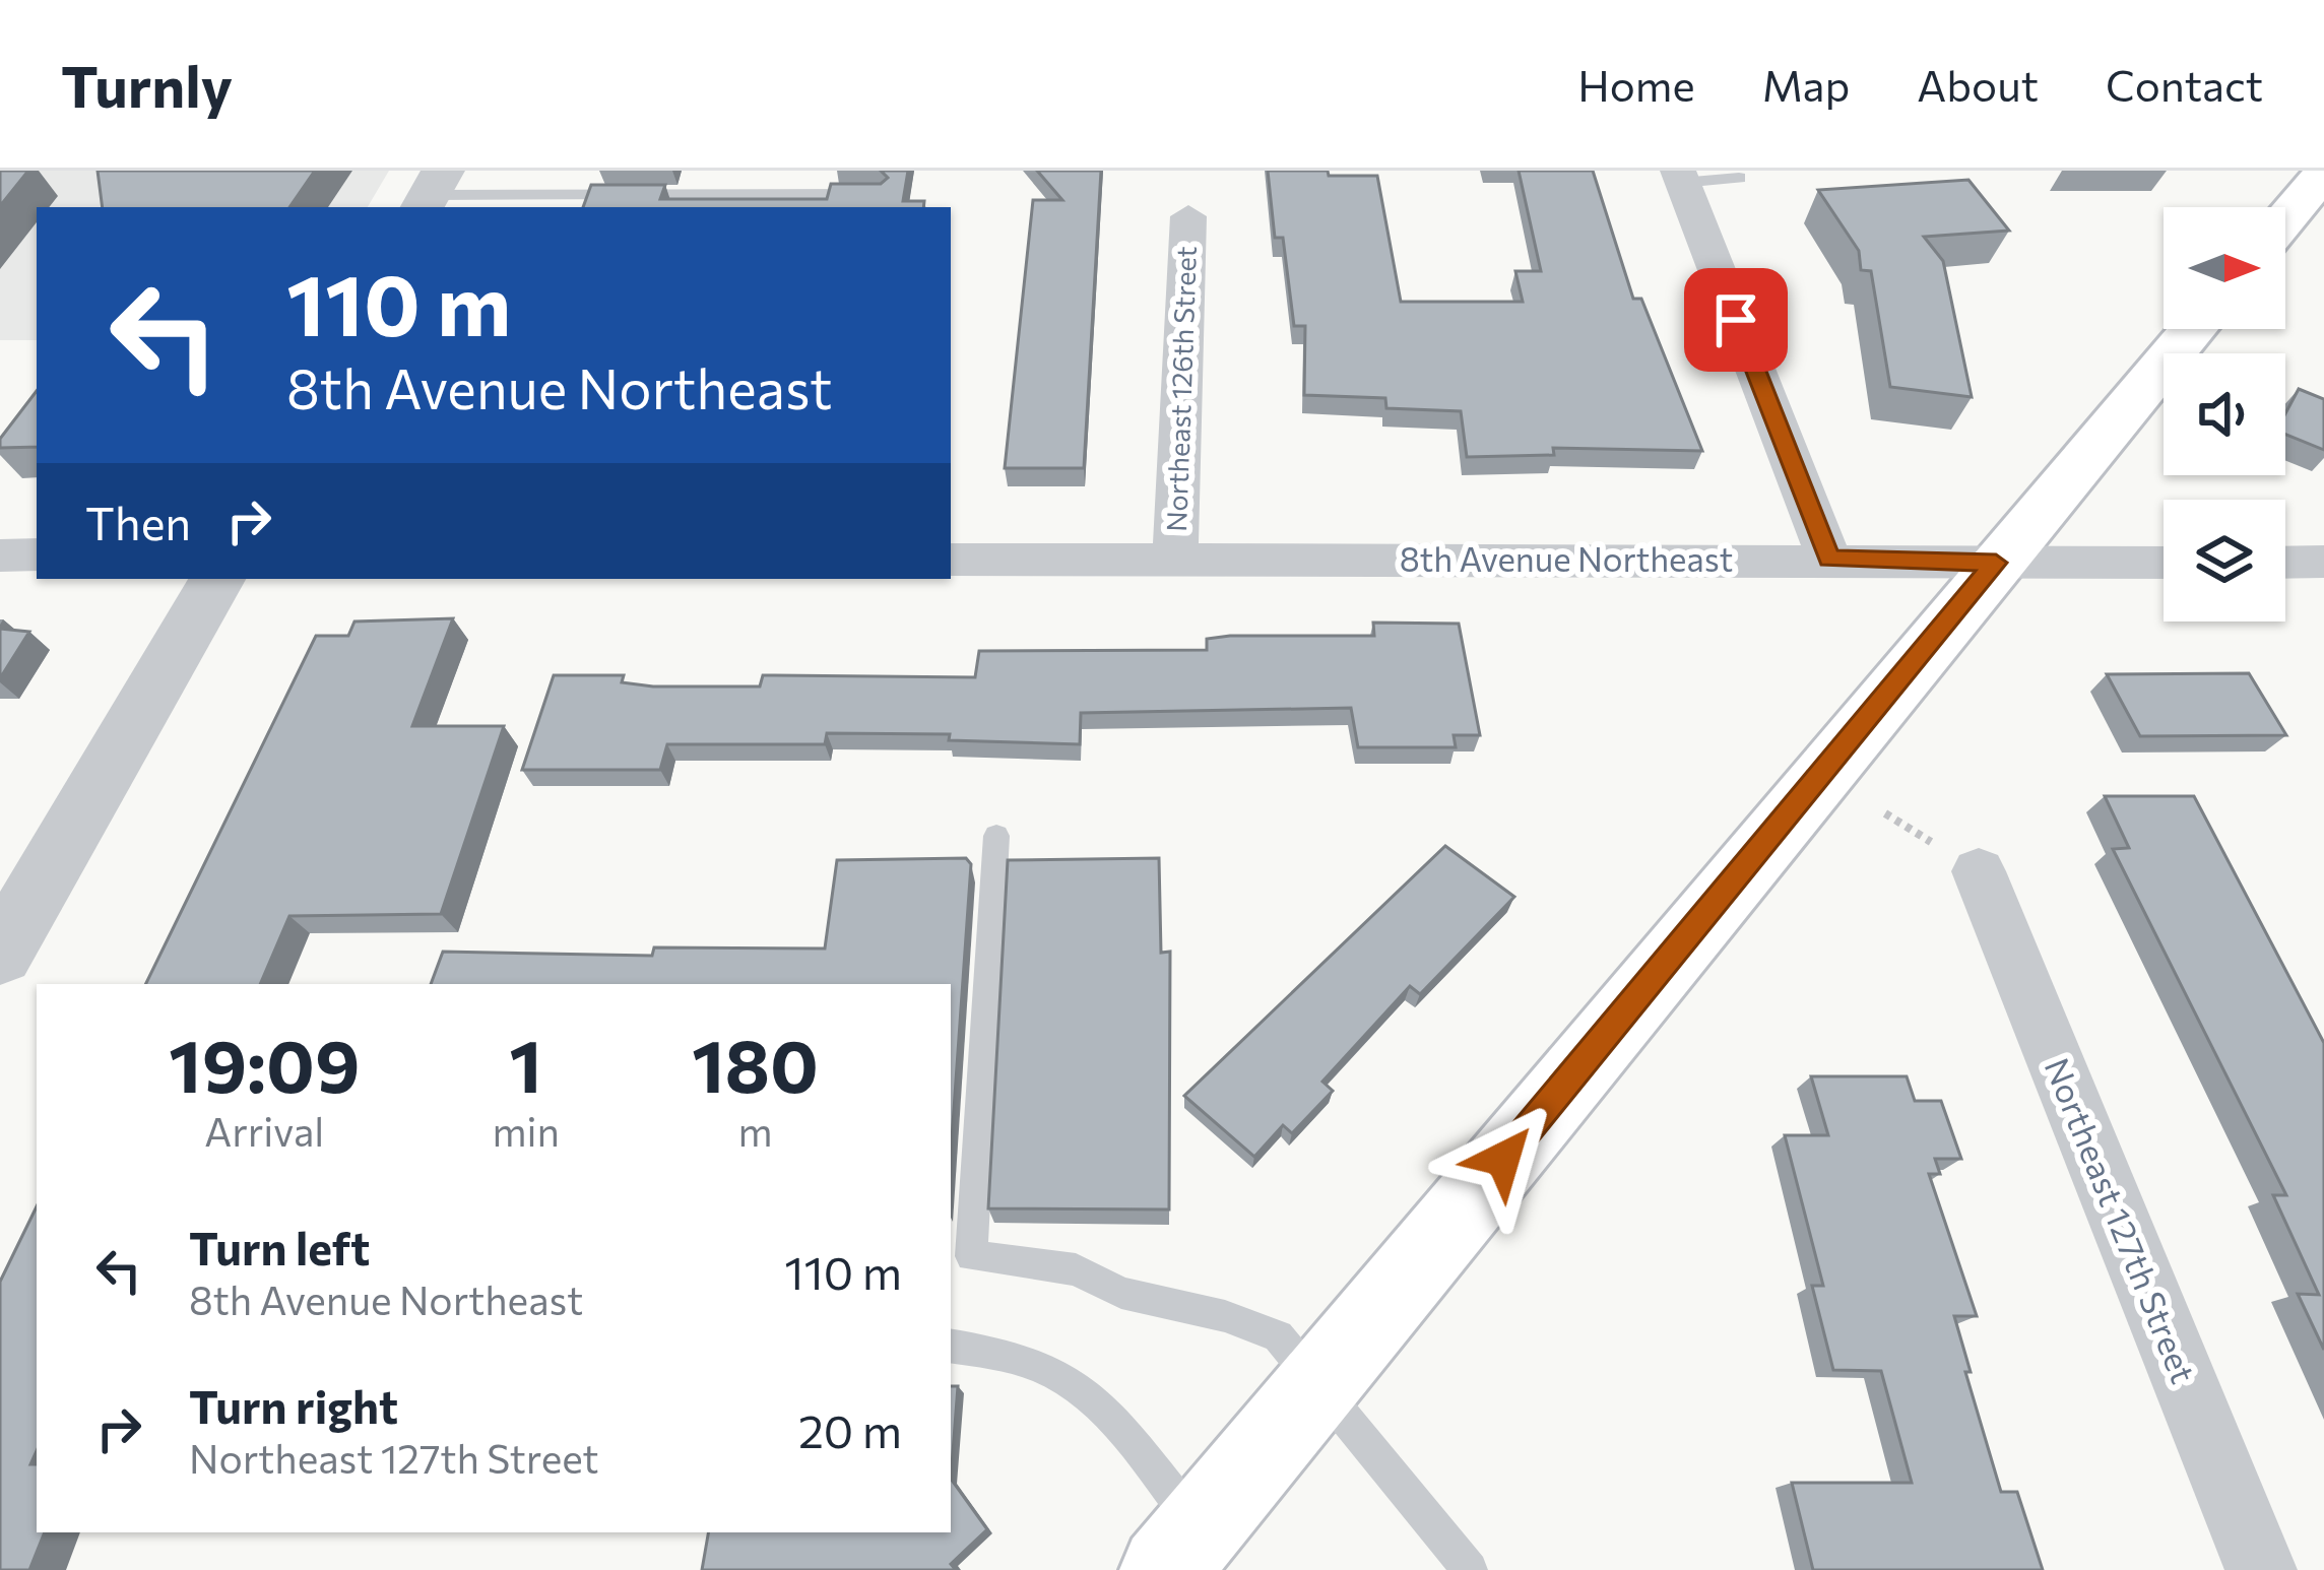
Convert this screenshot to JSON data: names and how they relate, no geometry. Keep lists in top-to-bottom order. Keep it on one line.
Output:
{"streets":{"street":["Northeast 126th Street","8th Avenue Northeast","Northeast 127th Street"]},"crossings":[["Northeast 126th Street","8th Avenue Northeast"]],"north":"right","page":{"header":"Turnly","nav":["Home","Map","About","Contact"],"turn":["110 m","8th Avenue Northeast"],"then":"Then","eta":["19:09","Arrival","1","min","180","m"],"list":[{"name":"Turn left","note":"8th Avenue Northeast","value":"110 m"},{"name":"Turn right","note":"Northeast 127th Street","value":"20 m"}]}}
